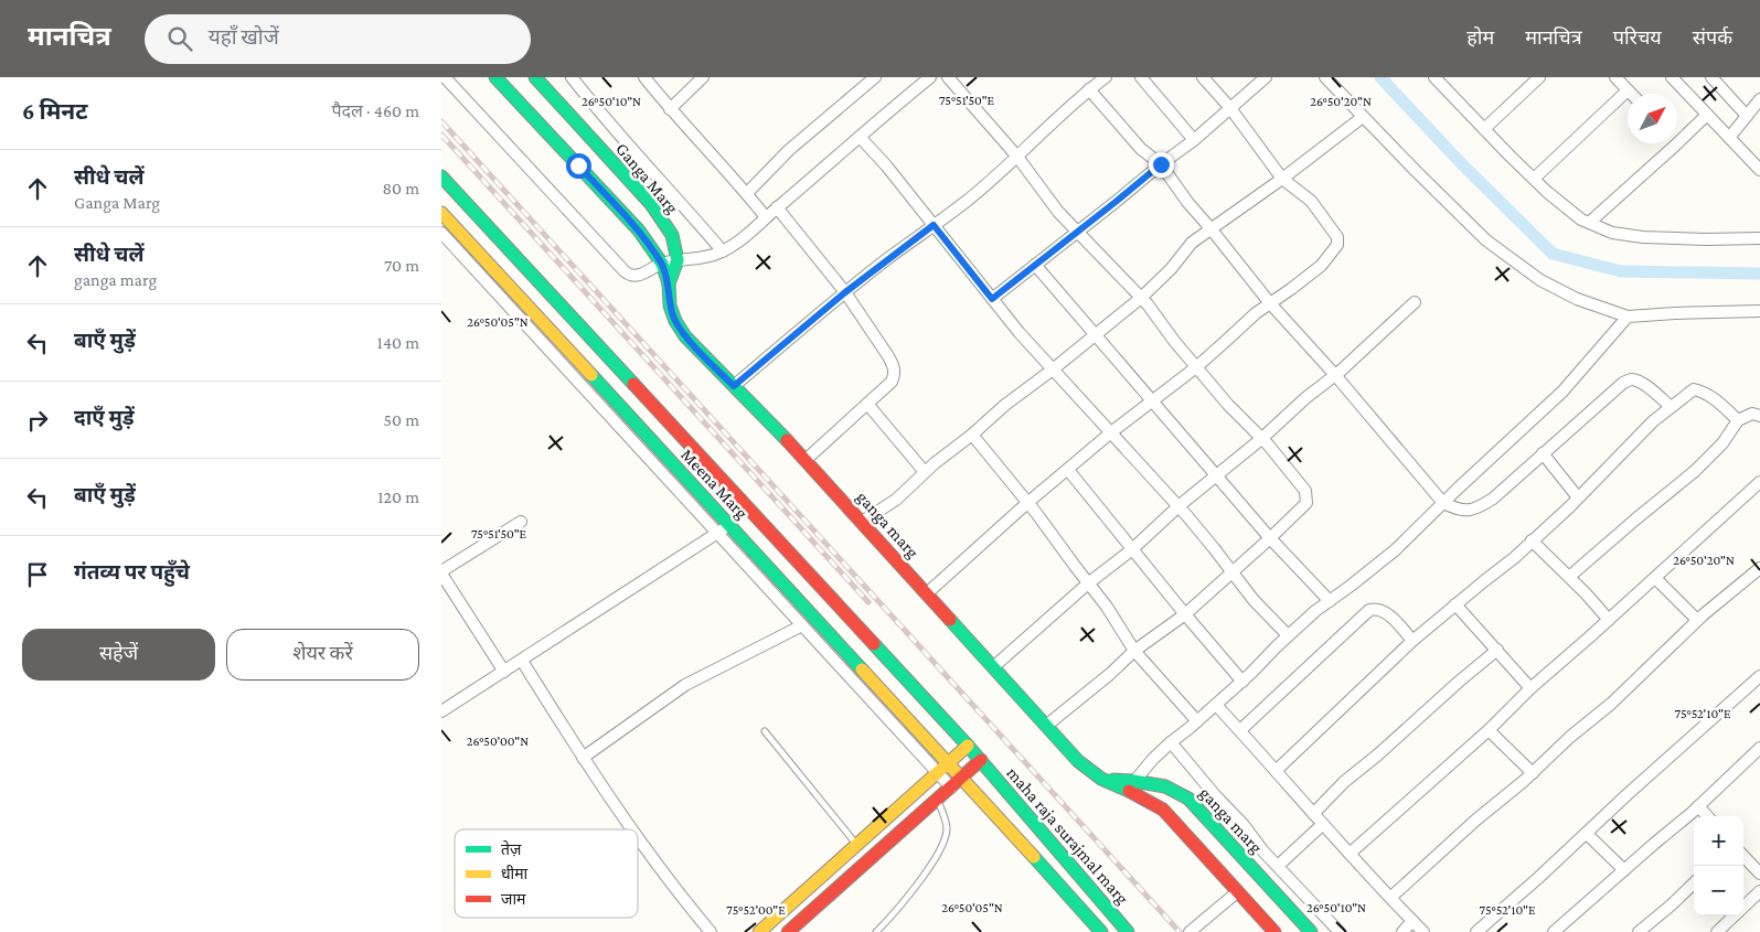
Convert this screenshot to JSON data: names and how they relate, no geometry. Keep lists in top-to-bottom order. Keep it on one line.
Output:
{"streets":{"street":["Ganga Marg","Meena Marg","ganga marg","maha raja surajmal marg"]},"crossings":[["Meena Marg","maha raja surajmal marg"]],"legend":["तेज़","धीमा","जाम"],"north":"top right","page":{"header":"मानचित्र","search":"यहाँ खोजें","nav":["होम","मानचित्र","परिचय","संपर्क"],"heading":["6 मिनट","पैदल · 460 m"],"list":[["सीधे चलें","Ganga Marg","80 m"],["सीधे चलें","ganga marg","70 m"],["बाएँ मुड़ें","140 m"],["दाएँ मुड़ें","50 m"],["बाएँ मुड़ें","120 m"],"गंतव्य पर पहुँचे"],"buttons":["सहेजें","शेयर करें"],"map_buttons":["+","−"]},"coordinates":["75°51'50\"E","26°50'10\"N","26°50'20\"N","26°50'05\"N","75°52'10\"E","26°50'00\"N","75°52'00\"E"]}
